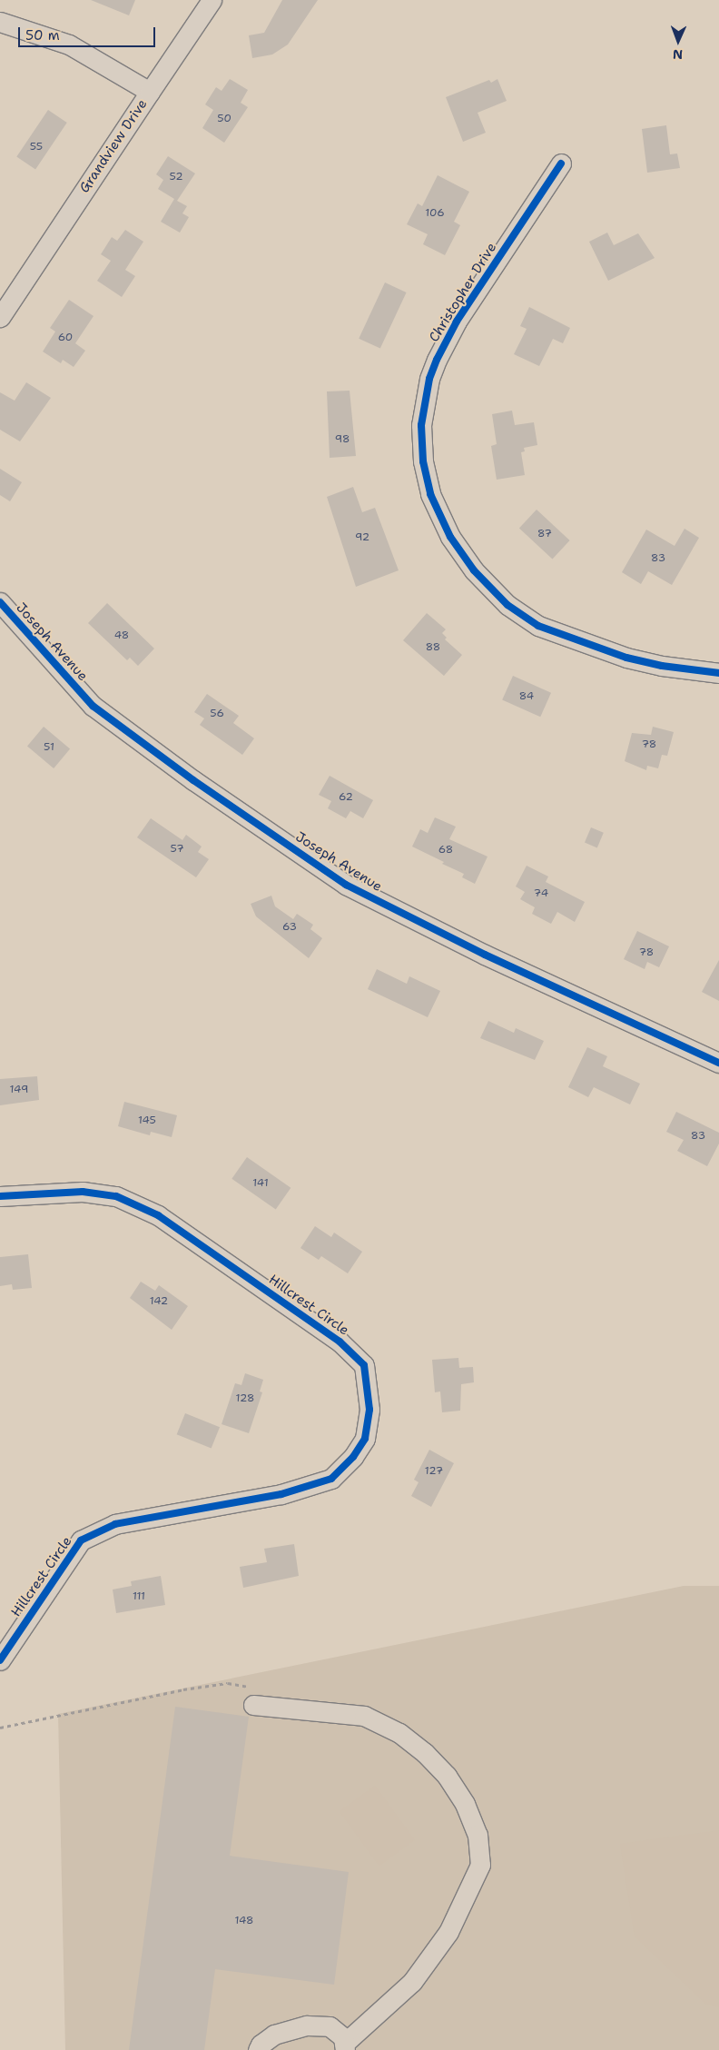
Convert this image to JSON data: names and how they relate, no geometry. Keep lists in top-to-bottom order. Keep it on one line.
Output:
{"streets":{"street":["Grandview Drive","Christopher Drive","Joseph Avenue","Hillcrest Circle"]},"house_numbers":["50","55","52","106","60","98","87","92","83","48","88","84","56","78","51","62","57","68","74","63","78","149","145","83","141","142","128","127","111","148"],"scale_bar":"50 m","north":"bottom"}
